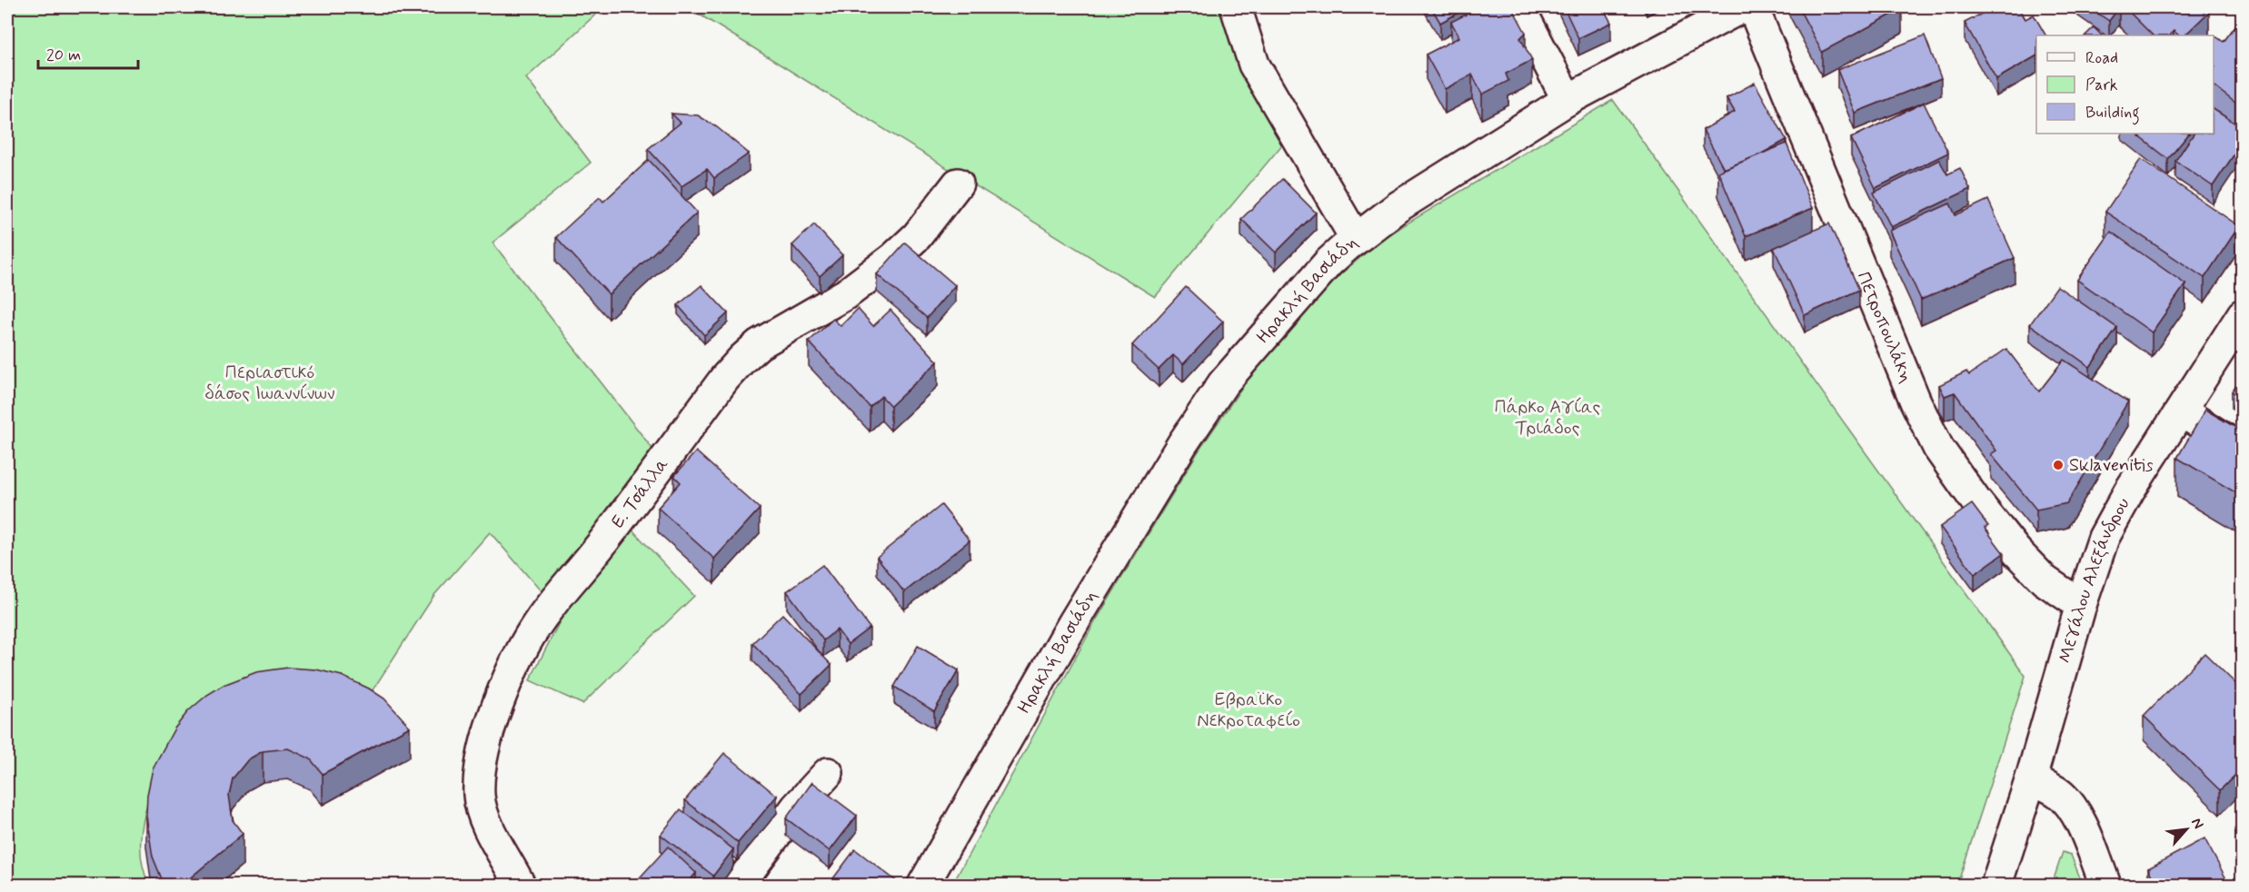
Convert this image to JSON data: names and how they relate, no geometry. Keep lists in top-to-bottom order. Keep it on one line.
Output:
{"streets":{"street":["Ηρακλή Βασιάδη","Πετροπουλάκη","Ε. Τσάλλα","Μεγάλου Αλεξάνδρου"]},"crossings":[["Πετροπουλάκη","Μεγάλου Αλεξάνδρου"]],"parks":["Περιαστικό δάσος Ιωαννίνων","Πάρκο Αγίας Τριάδος","Εβραϊκο Νεκροταφείο"],"places":["Sklavenitis"],"legend":["Road","Park","Building"],"scale_bar":"20 m","north":"top right"}
